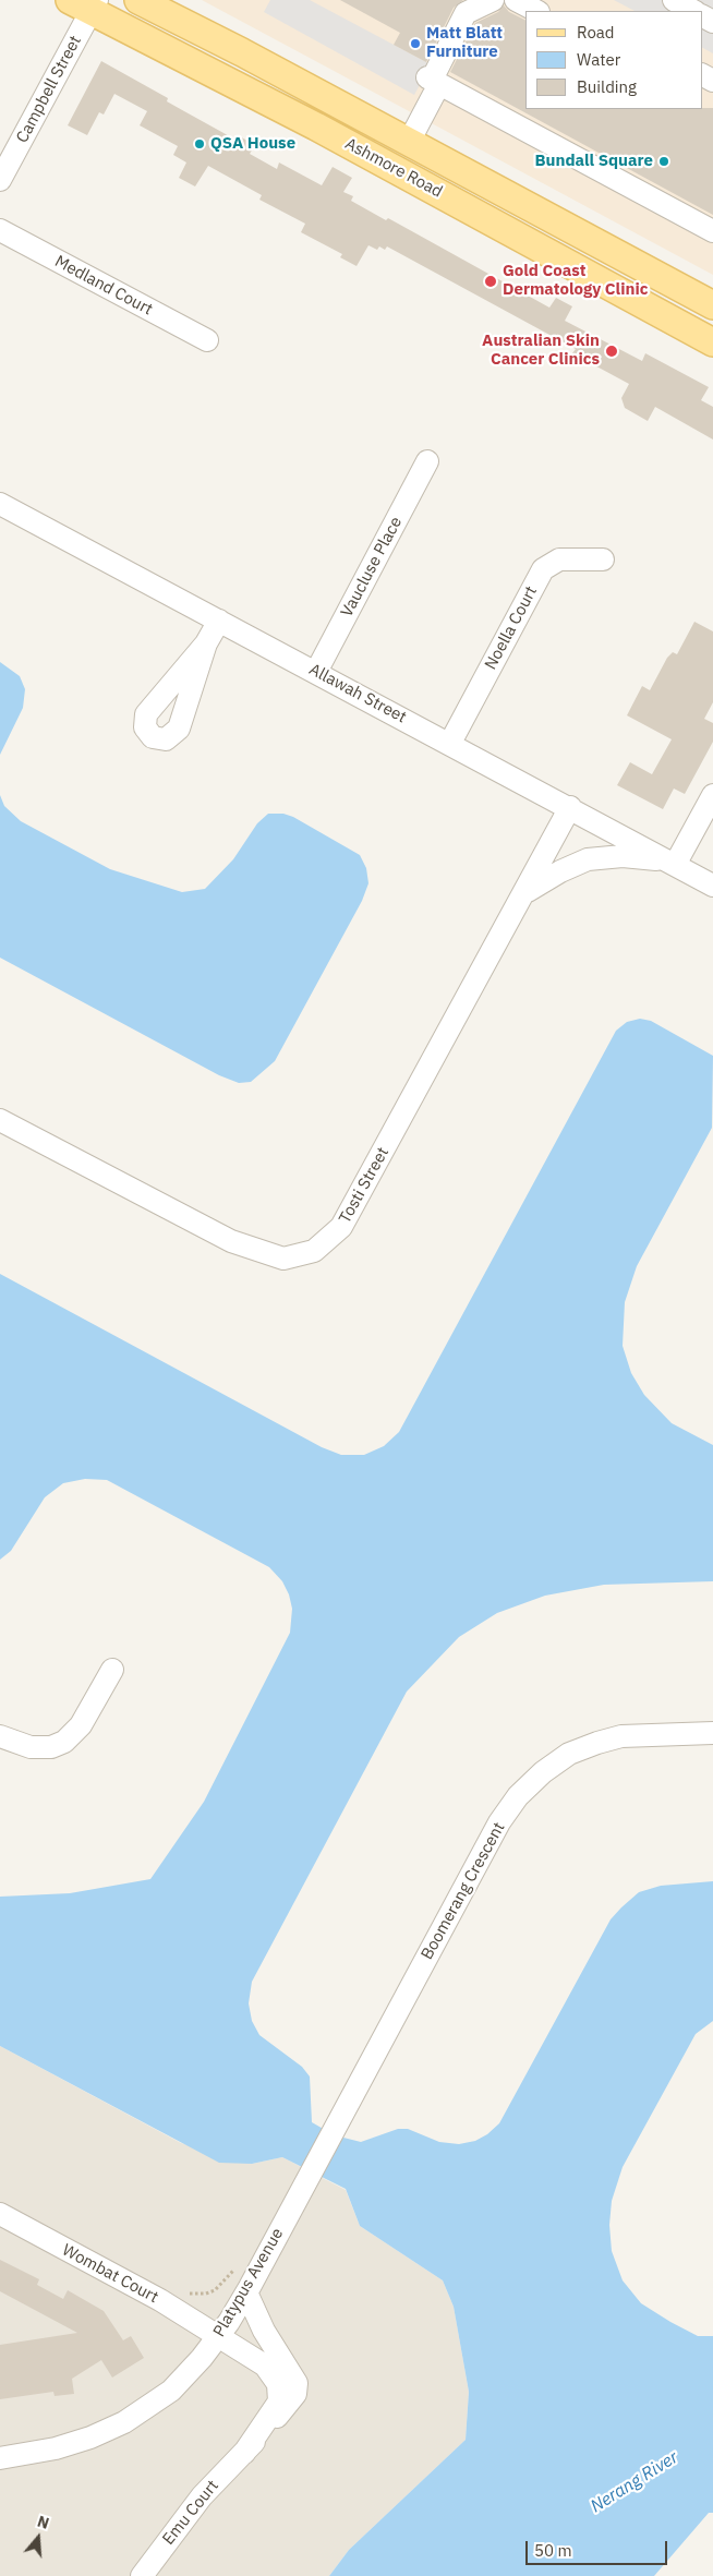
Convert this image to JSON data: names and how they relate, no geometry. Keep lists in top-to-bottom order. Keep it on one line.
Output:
{"streets":{"main road":["Ashmore Road"],"street":["Campbell Street","Medland Court","Vaucluse Place","Noella Court","Allawah Street","Tosti Street","Boomerang Crescent","Wombat Court","Platypus Avenue","Emu Court"]},"crossings":[["Campbell Street","Ashmore Road"],["Vaucluse Place","Allawah Street"],["Noella Court","Allawah Street"],["Allawah Street","Tosti Street"],["Boomerang Crescent","Platypus Avenue"],["Wombat Court","Platypus Avenue"],["Wombat Court","Emu Court"],["Platypus Avenue","Emu Court"]],"water":["Nerang River"],"places":["Matt Blatt Furniture","QSA House","Bundall Square","Gold Coast Dermatology Clinic","Australian Skin Cancer Clinics"],"legend":["Road","Water","Building"],"scale_bar":"50 m","north":"top"}
